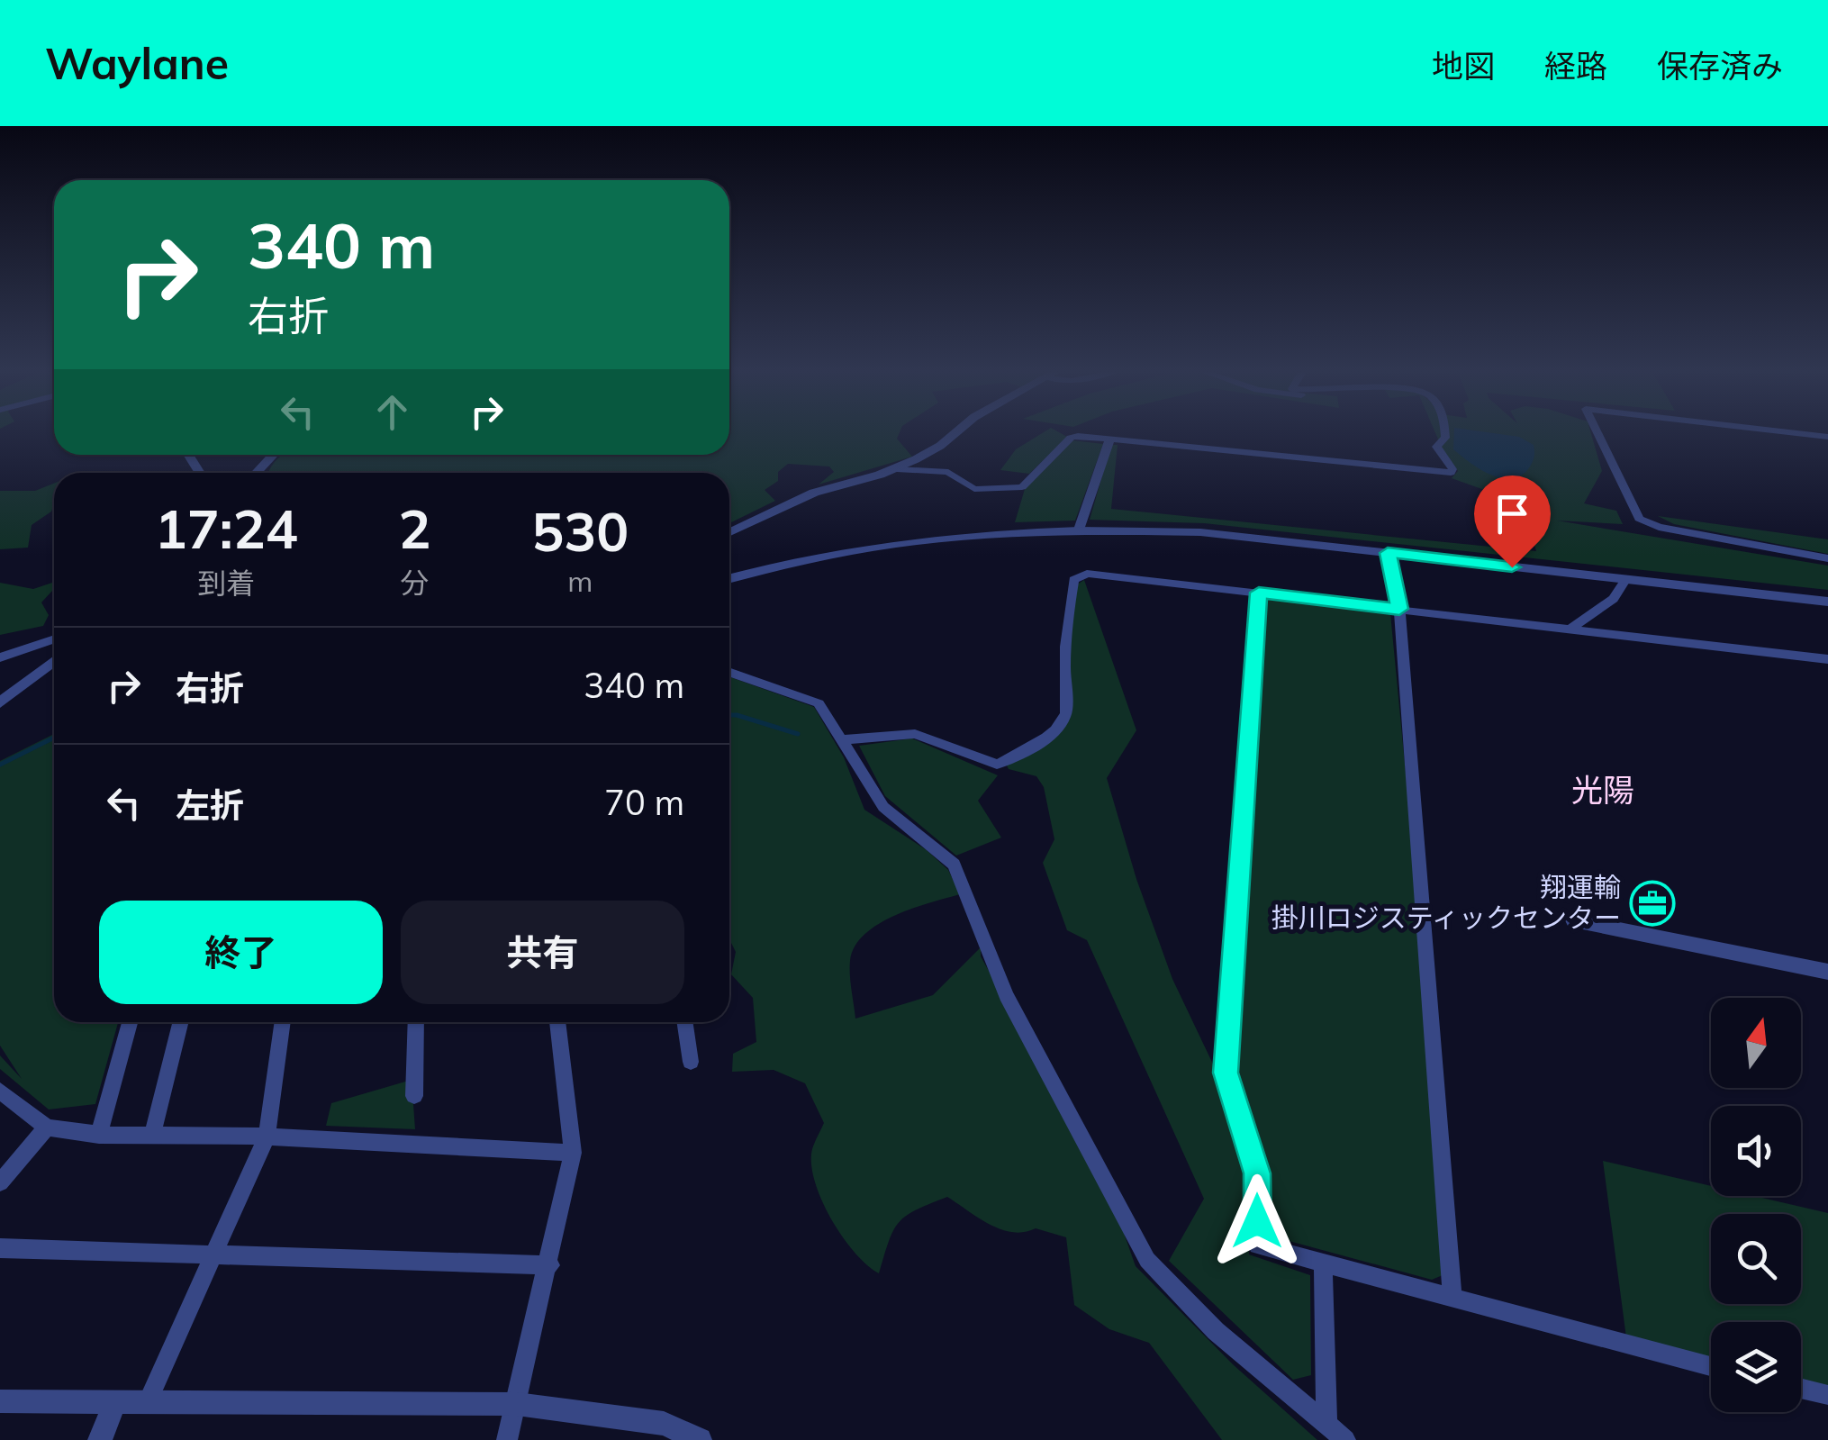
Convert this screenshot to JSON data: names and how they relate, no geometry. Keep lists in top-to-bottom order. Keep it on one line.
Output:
{"districts":["光陽"],"places":{"office":["翔運輸 掛川ロジスティックセンター"]},"north":"top","page":{"header":"Waylane","nav":["地図","経路","保存済み"],"turn":["340 m","右折"],"eta":["17:24","到着","2","分","530","m"],"list":[{"name":"右折","value":"340 m"},{"name":"左折","value":"70 m"}],"buttons":["終了","共有"]}}
